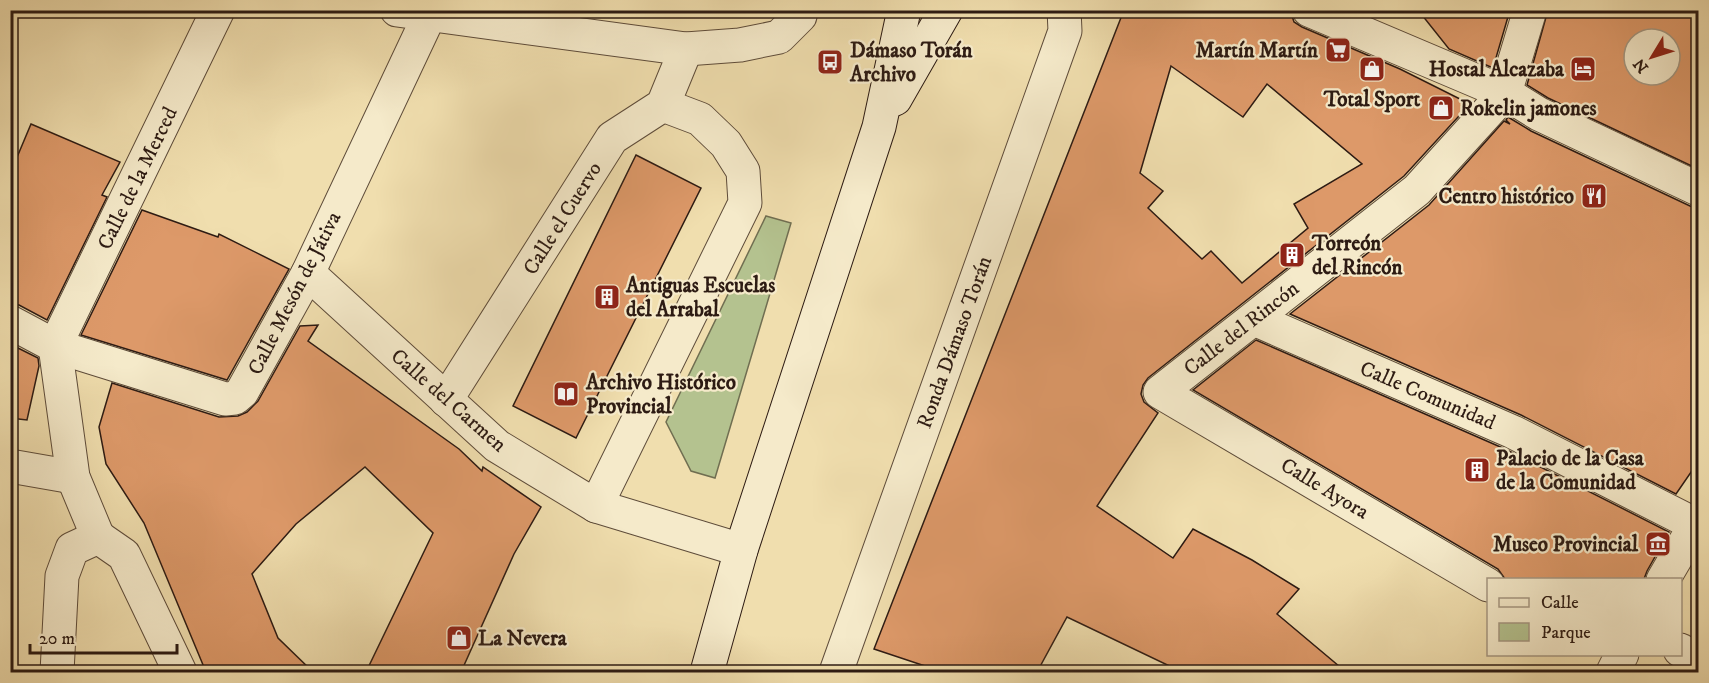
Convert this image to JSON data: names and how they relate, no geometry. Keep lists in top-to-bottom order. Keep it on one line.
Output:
{"streets":{"street":["Calle de la Merced","Calle el Cuervo","Calle Mesón de Játiva","Calle del Rincón","Ronda Dámaso Torán","Calle Comunidad","Calle del Carmen","Calle Ayora"]},"crossings":[["Calle de la Merced","Calle Mesón de Játiva"],["Calle el Cuervo","Calle del Carmen"],["Calle Mesón de Játiva","Calle del Carmen"],["Calle del Rincón","Calle Comunidad"],["Calle del Rincón","Calle Ayora"]],"places":{"supermarket":["Martín Martín"],"bus stop":["Dámaso Torán Archivo"],"shop":["Total Sport","Rokelin jamones","La Nevera"],"hotel":["Hostal Alcazaba"],"restaurant":["Centro histórico"],"building":["Torreón del Rincón","Antiguas Escuelas del Arrabal","Palacio de la Casa de la Comunidad"],"library":["Archivo Histórico Provincial"],"museum":["Museo Provincial"]},"legend":["Calle","Parque"],"scale_bar":"20 m","north":"bottom left"}
